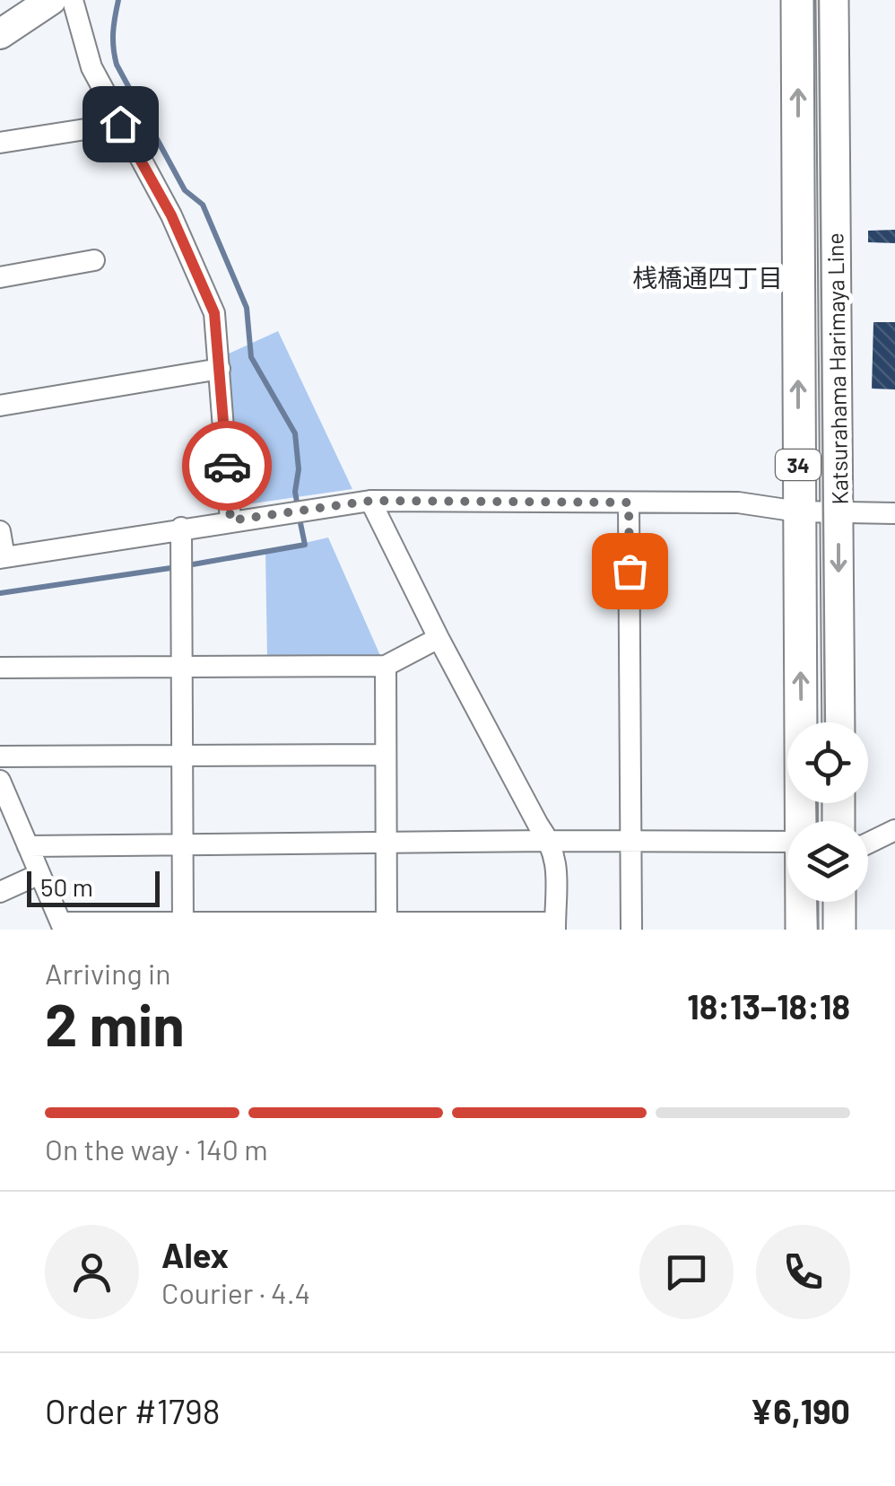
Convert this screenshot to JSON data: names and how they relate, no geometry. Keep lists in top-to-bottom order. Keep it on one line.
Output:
{"streets":{"main road":["Katsurahama Harimaya Line","34"]},"districts":["桟橋通四丁目"],"scale_bar":"50 m","page":{"scale":"50 m","heading":["2 min","Arriving in","18:13–18:18"],"panel":["Alex","Courier · 4.4","Order #1798","¥6,190"],"bar":"On the way · 140 m"}}
